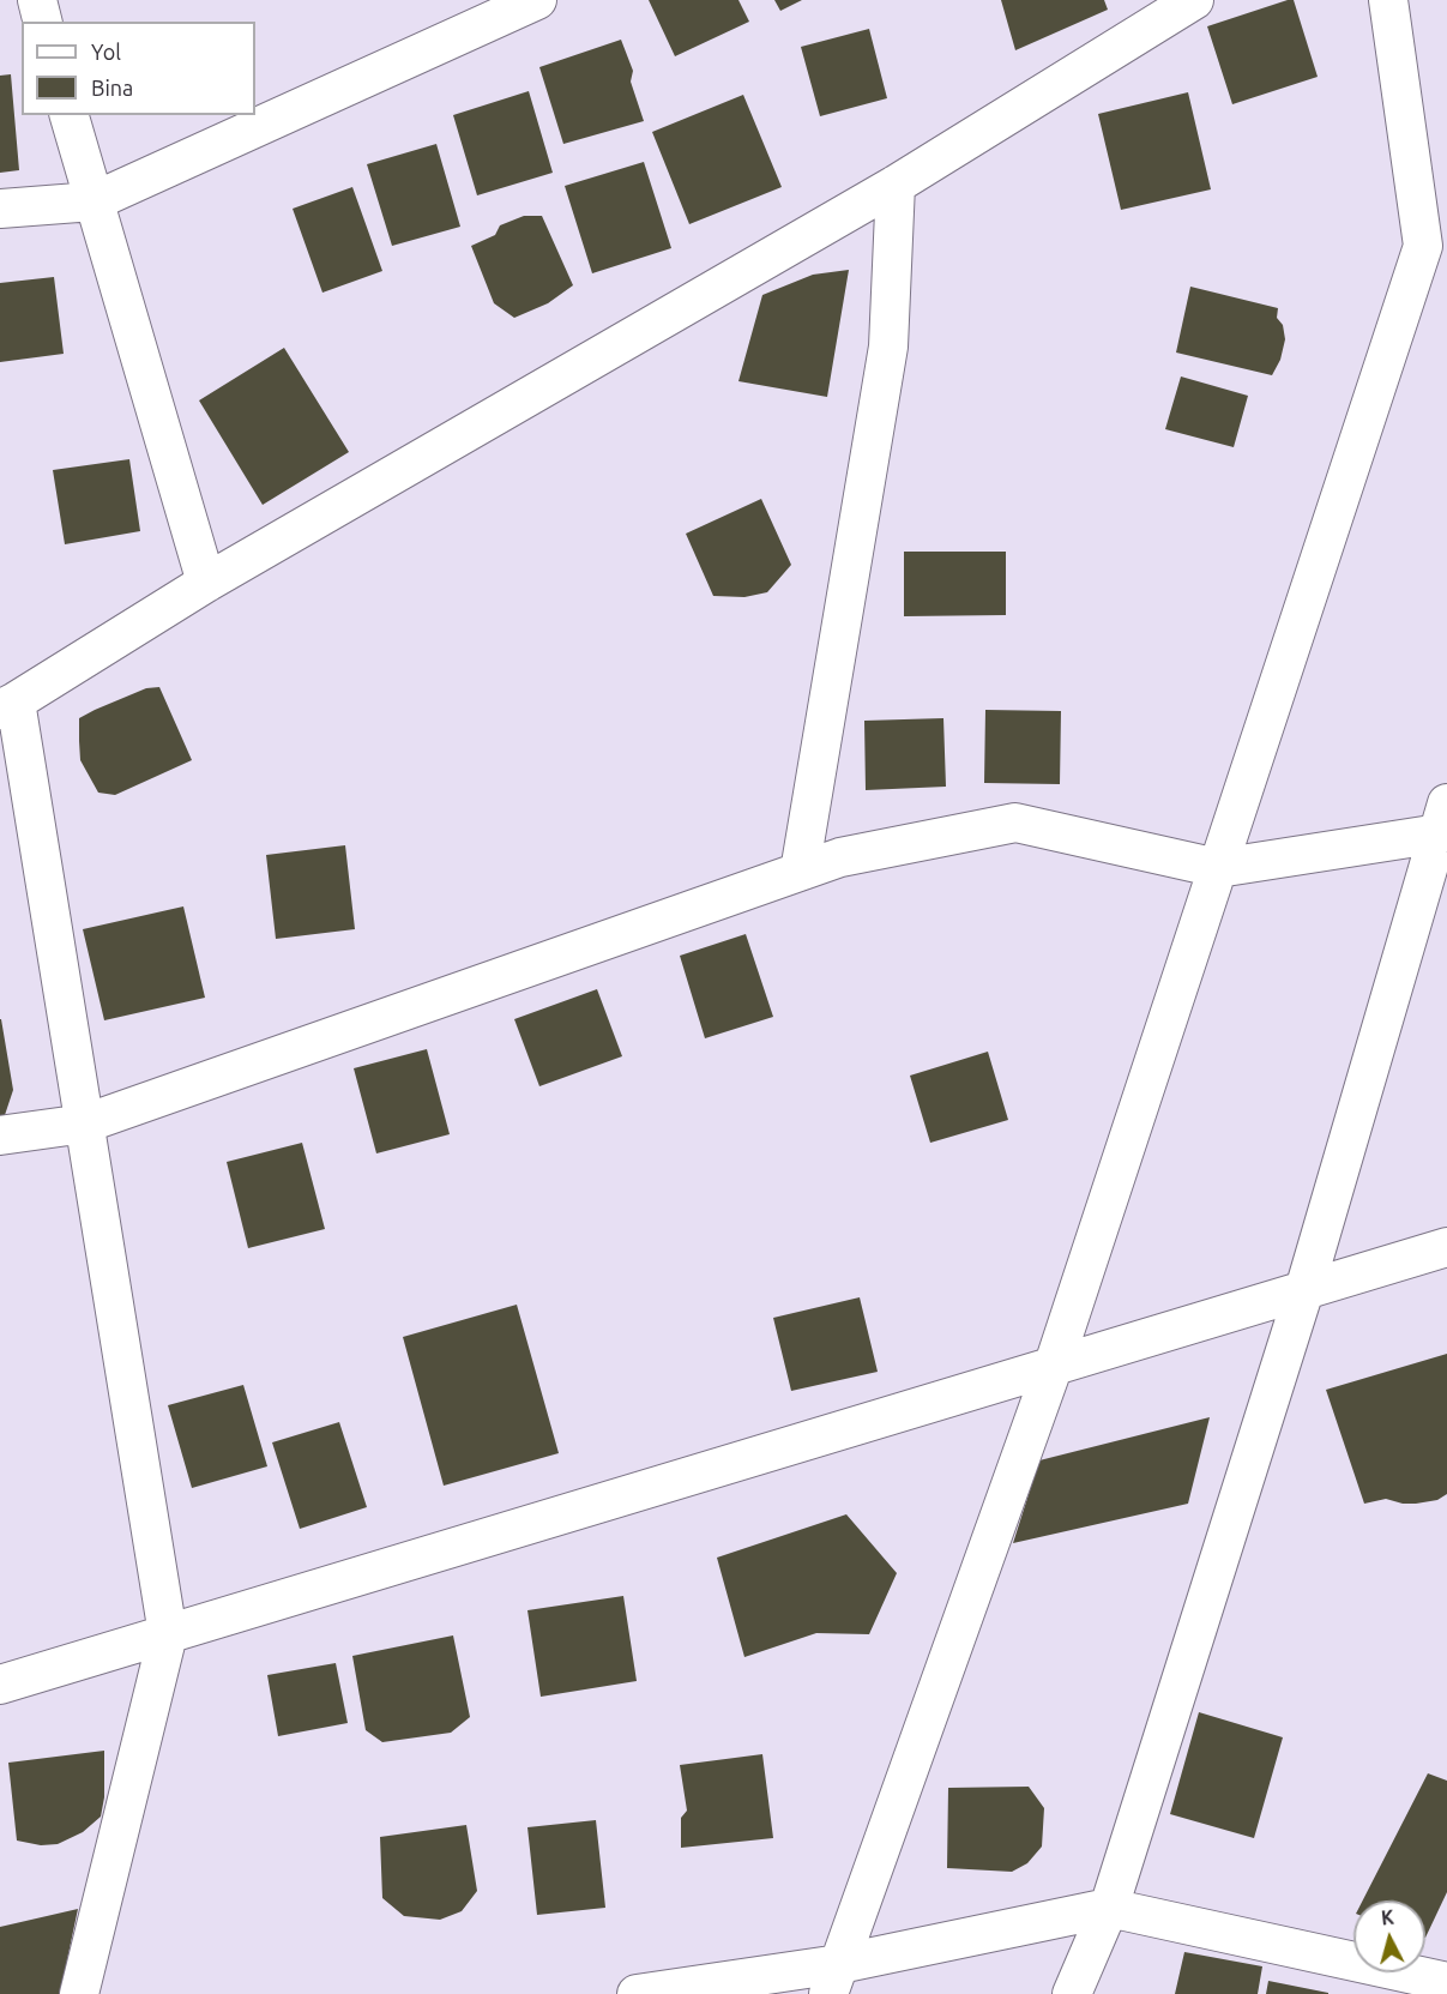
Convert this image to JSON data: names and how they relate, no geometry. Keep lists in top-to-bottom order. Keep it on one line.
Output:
{"legend":["Yol","Bina"],"north":"top"}
